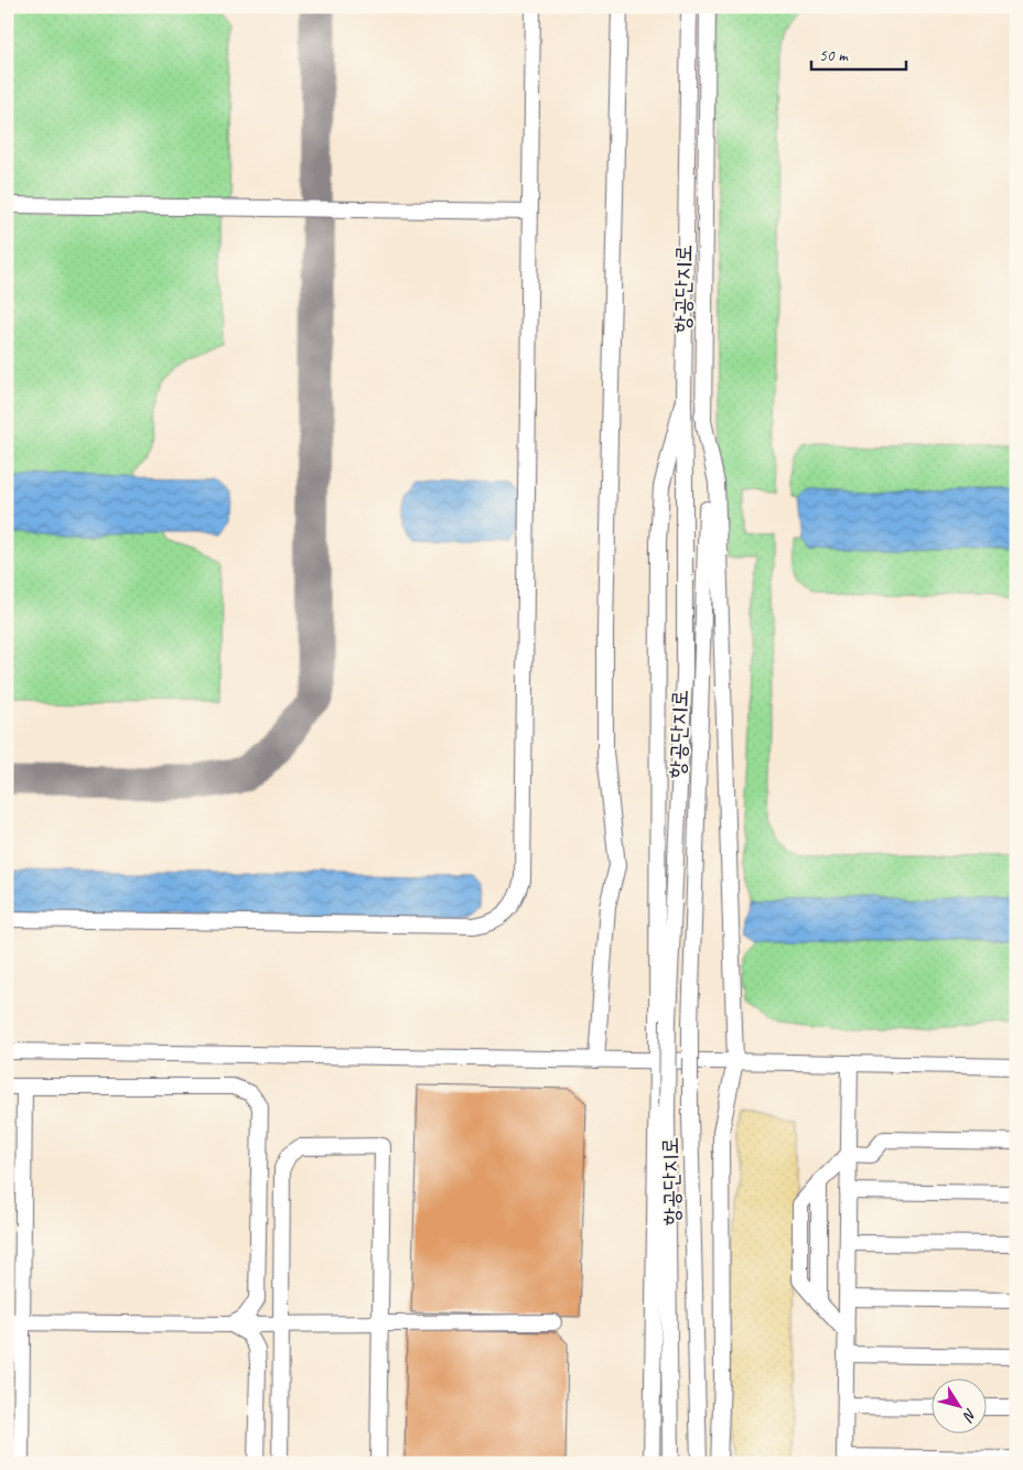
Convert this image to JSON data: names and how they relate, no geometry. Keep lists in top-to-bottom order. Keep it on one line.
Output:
{"streets":{"street":["항공단지로"]},"scale_bar":"50 m","north":"bottom right"}
